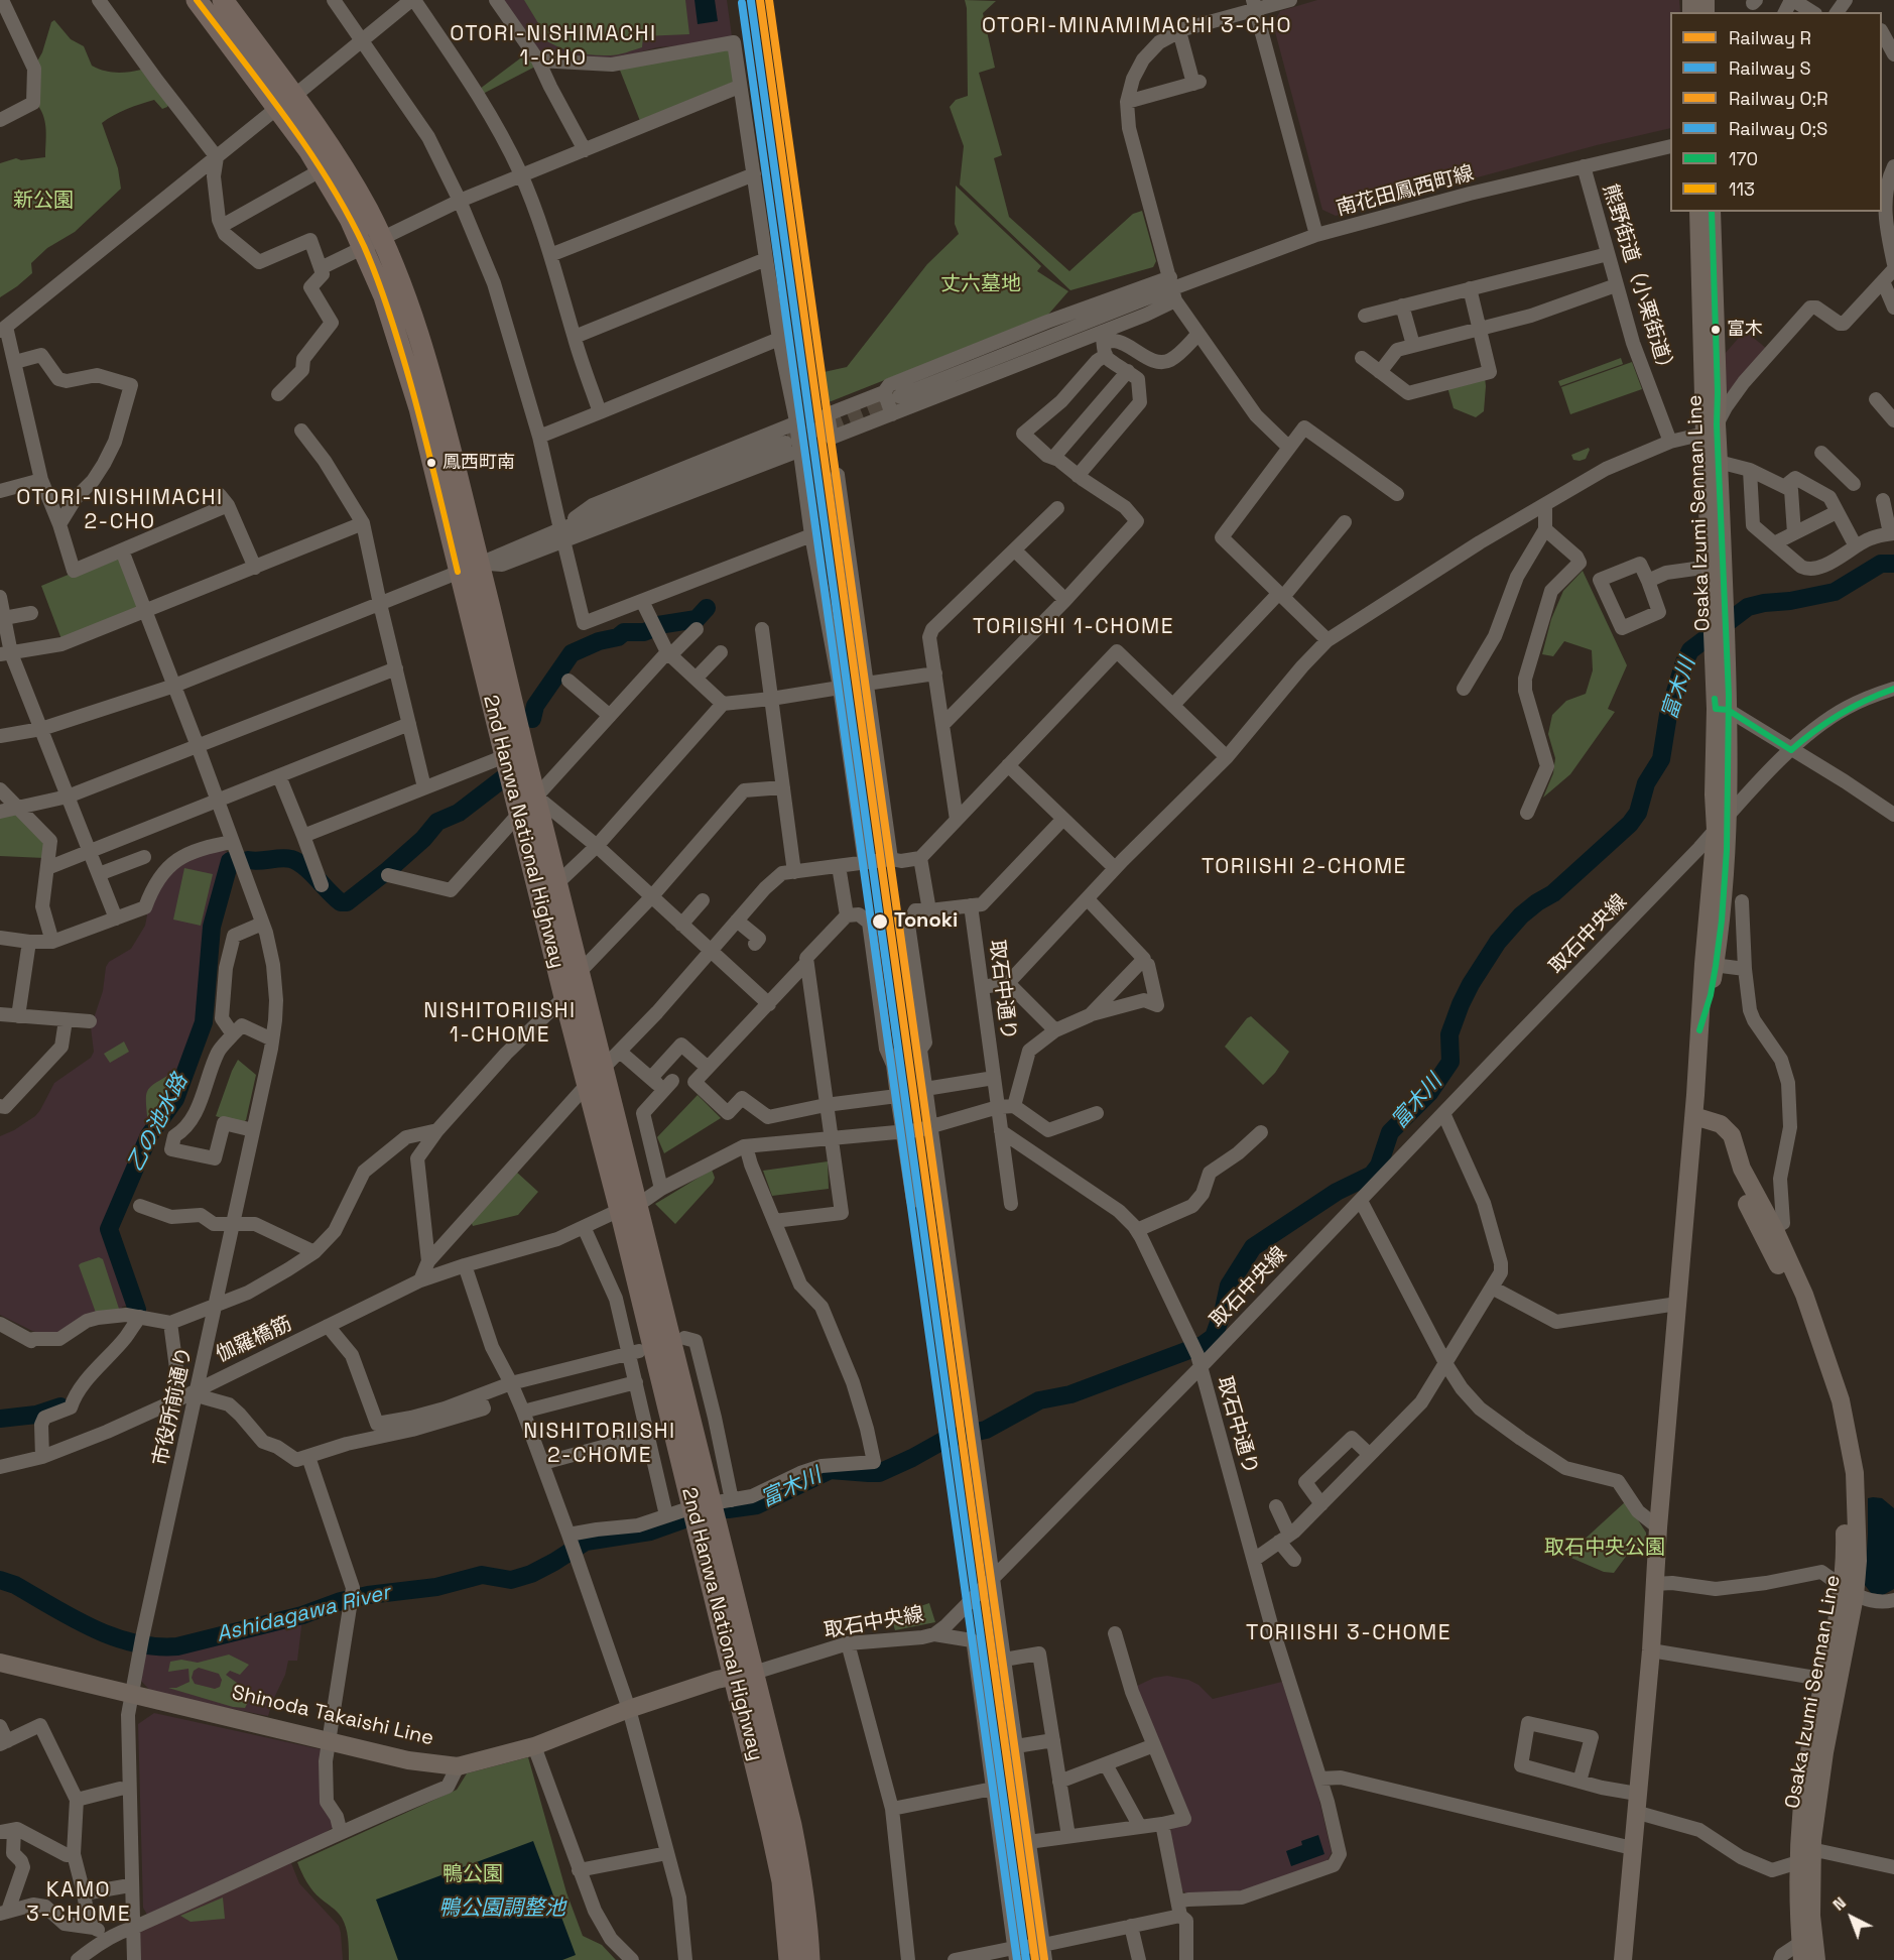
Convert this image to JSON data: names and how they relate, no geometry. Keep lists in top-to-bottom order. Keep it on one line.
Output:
{"streets":{"highway":["2nd Hanwa National Highway"],"main road":["Osaka Izumi Sennan Line","Shinoda Takaishi Line"],"street":["南花田鳳西町線","熊野街道（小栗街道）","取石中央線","取石中通り","伽羅橋筋","市役所前通り"]},"crossings":[["南花田鳳西町線","熊野街道（小栗街道）"],["Osaka Izumi Sennan Line","取石中央線"],["2nd Hanwa National Highway","取石中央線"],["2nd Hanwa National Highway","伽羅橋筋"],["2nd Hanwa National Highway","Shinoda Takaishi Line"],["取石中央線","取石中通り"],["取石中央線","Shinoda Takaishi Line"],["伽羅橋筋","市役所前通り"],["市役所前通り","Shinoda Takaishi Line"]],"districts":["OTORI-MINAMIMACHI 3-CHO","OTORI-NISHIMACHI 1-CHO","OTORI-NISHIMACHI 2-CHO","TORIISHI 1-CHOME","TORIISHI 2-CHOME","NISHITORIISHI 1-CHOME","NISHITORIISHI 2-CHOME","TORIISHI 3-CHOME","KAMO 3-CHOME"],"water":["富木川","乙の池水路","Ashidagawa River","鴨公園調整池"],"parks":["新公園","丈六墓地","取石中央公園","鴨公園"],"places":["富木","鳳西町南","Tonoki"],"lines":["rail line R","rail line O;R","transit line 113","rail line S","rail line O;S","transit line 170"],"legend":["Railway R","Railway S","Railway O;R","Railway O;S","170","113"],"north":"top left"}
